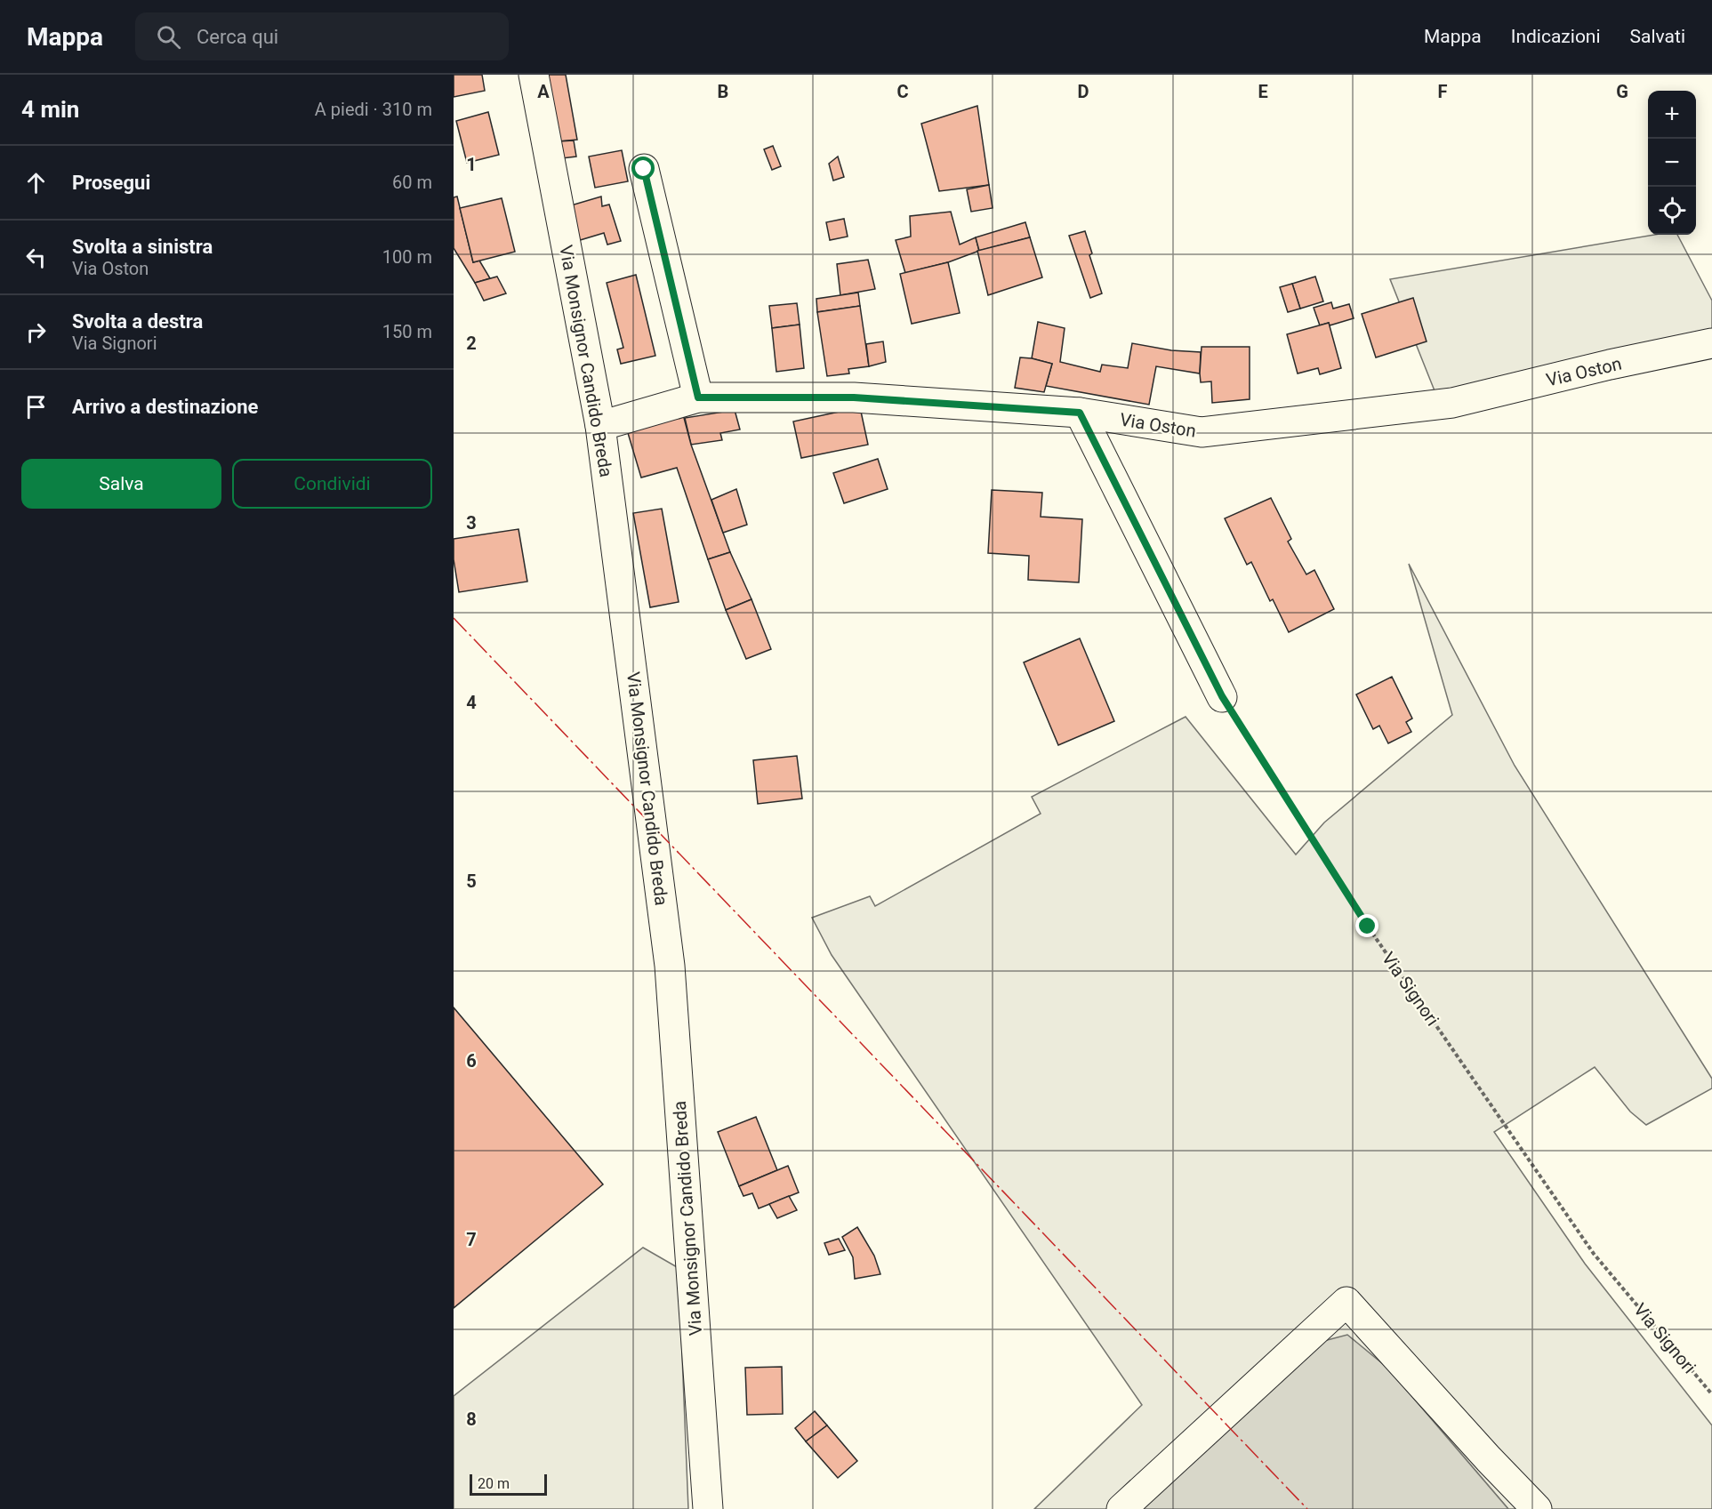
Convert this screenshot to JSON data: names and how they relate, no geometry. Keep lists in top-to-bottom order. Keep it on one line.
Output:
{"streets":{"street":["Via Monsignor Candido Breda","Via Oston"],"path":["Via Signori"]},"crossings":[["Via Monsignor Candido Breda","Via Oston"]],"scale_bar":"20 m","page":{"header":"Mappa","search":"Cerca qui","nav":["Mappa","Indicazioni","Salvati"],"heading":["4 min","A piedi · 310 m"],"map_buttons":["+","−"],"list":[["Prosegui","60 m"],["Svolta a sinistra","Via Oston","100 m"],["Svolta a destra","Via Signori","150 m"],"Arrivo a destinazione"],"buttons":["Salva","Condividi"],"scale":"20 m"},"grid":{"columns":["A","B","C","D","E","F","G"],"rows":["1","2","3","4","5","6","7","8"]}}
